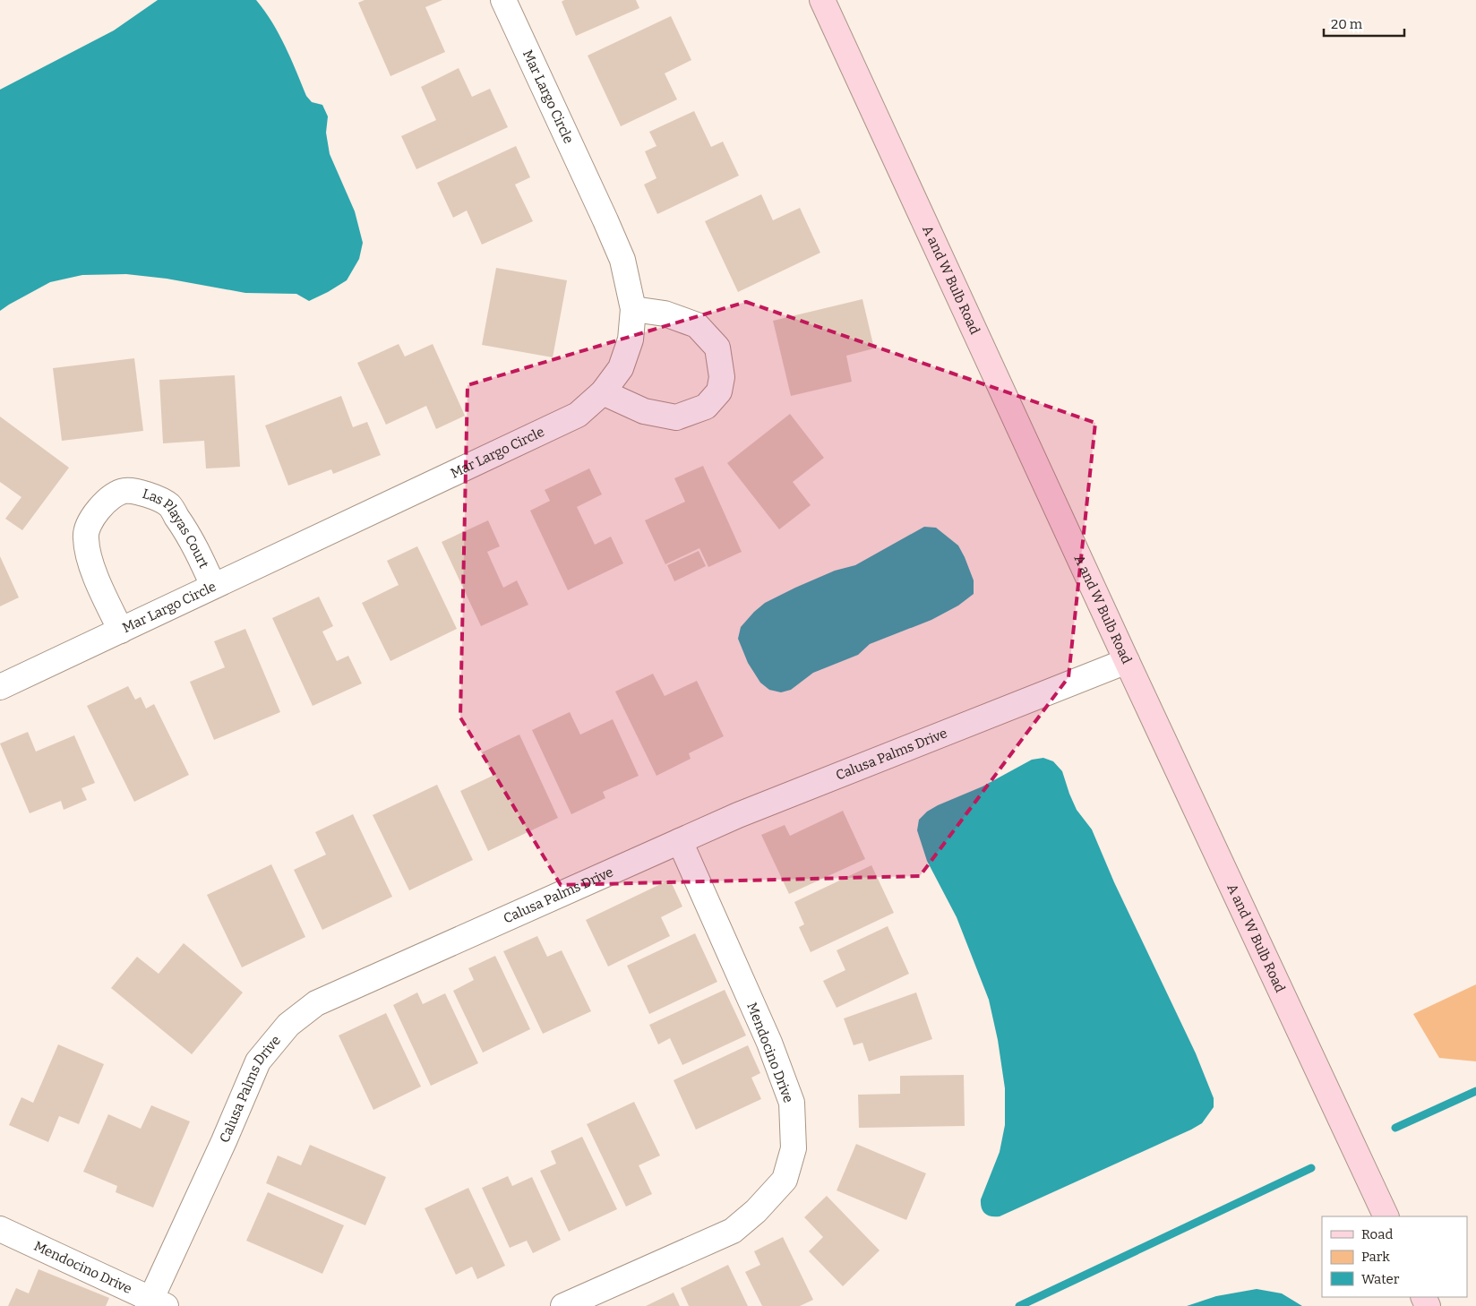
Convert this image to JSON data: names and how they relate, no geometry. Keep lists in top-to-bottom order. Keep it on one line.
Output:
{"streets":{"street":["Mar Largo Circle","A and W Bulb Road","Las Playas Court","Calusa Palms Drive","Mendocino Drive"]},"crossings":[["Mar Largo Circle","Las Playas Court"],["A and W Bulb Road","Calusa Palms Drive"],["Calusa Palms Drive","Mendocino Drive"]],"legend":["Road","Park","Water"],"scale_bar":"20 m"}
